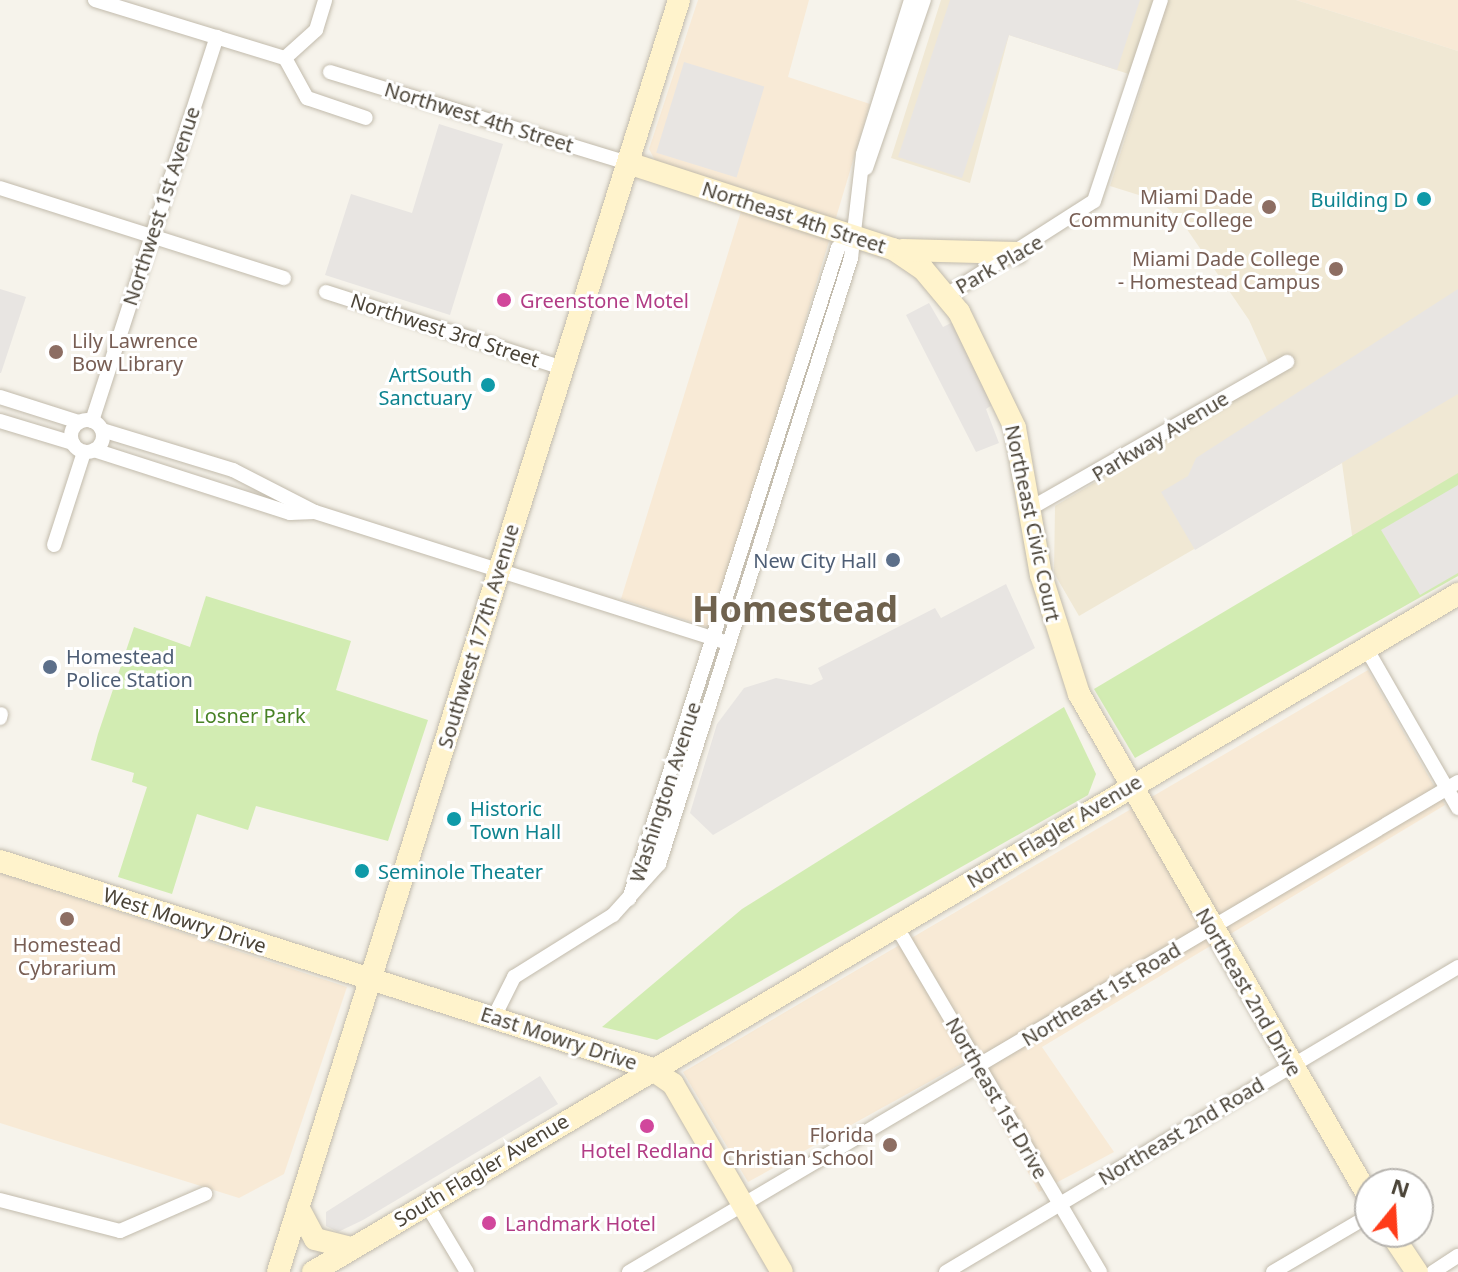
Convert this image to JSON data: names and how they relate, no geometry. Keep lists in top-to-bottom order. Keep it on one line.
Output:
{"streets":{"street":["Northwest 4th Street","Northwest 1st Avenue","Northeast 4th Street","Park Place","Northwest 3rd Street","Parkway Avenue","Northeast Civic Court","Southwest 177th Avenue","Washington Avenue","North Flagler Avenue","West Mowry Drive","Northeast 2nd Drive","Northeast 1st Road","East Mowry Drive","Northeast 1st Drive","Northeast 2nd Road","South Flagler Avenue"]},"crossings":[["Northwest 4th Street","Northeast 4th Street"],["Northwest 4th Street","Southwest 177th Avenue"],["Northeast 4th Street","Park Place"],["Northeast 4th Street","Northeast Civic Court"],["Northeast 4th Street","Southwest 177th Avenue"],["Northeast 4th Street","Washington Avenue"],["Park Place","Northeast Civic Court"],["Northwest 3rd Street","Southwest 177th Avenue"],["Parkway Avenue","Northeast Civic Court"],["Northeast Civic Court","North Flagler Avenue"],["Northeast Civic Court","Northeast 2nd Drive"],["Southwest 177th Avenue","West Mowry Drive"],["Southwest 177th Avenue","East Mowry Drive"],["North Flagler Avenue","Northeast 2nd Drive"],["North Flagler Avenue","East Mowry Drive"],["North Flagler Avenue","Northeast 1st Drive"],["North Flagler Avenue","South Flagler Avenue"],["West Mowry Drive","East Mowry Drive"],["Northeast 2nd Drive","Northeast 1st Road"],["Northeast 2nd Drive","Northeast 2nd Road"],["Northeast 1st Road","East Mowry Drive"],["Northeast 1st Road","Northeast 1st Drive"],["East Mowry Drive","South Flagler Avenue"],["Northeast 1st Drive","Northeast 2nd Road"]],"districts":["Homestead"],"parks":["Losner Park"],"places":["Building D","Miami Dade Community College","Miami Dade College - Homestead Campus","Greenstone Motel","Lily Lawrence Bow Library","ArtSouth Sanctuary","New City Hall","Homestead Police Station","Historic Town Hall","Seminole Theater","Homestead Cybrarium","Hotel Redland","Florida Christian School","Landmark Hotel"],"north":"top"}
